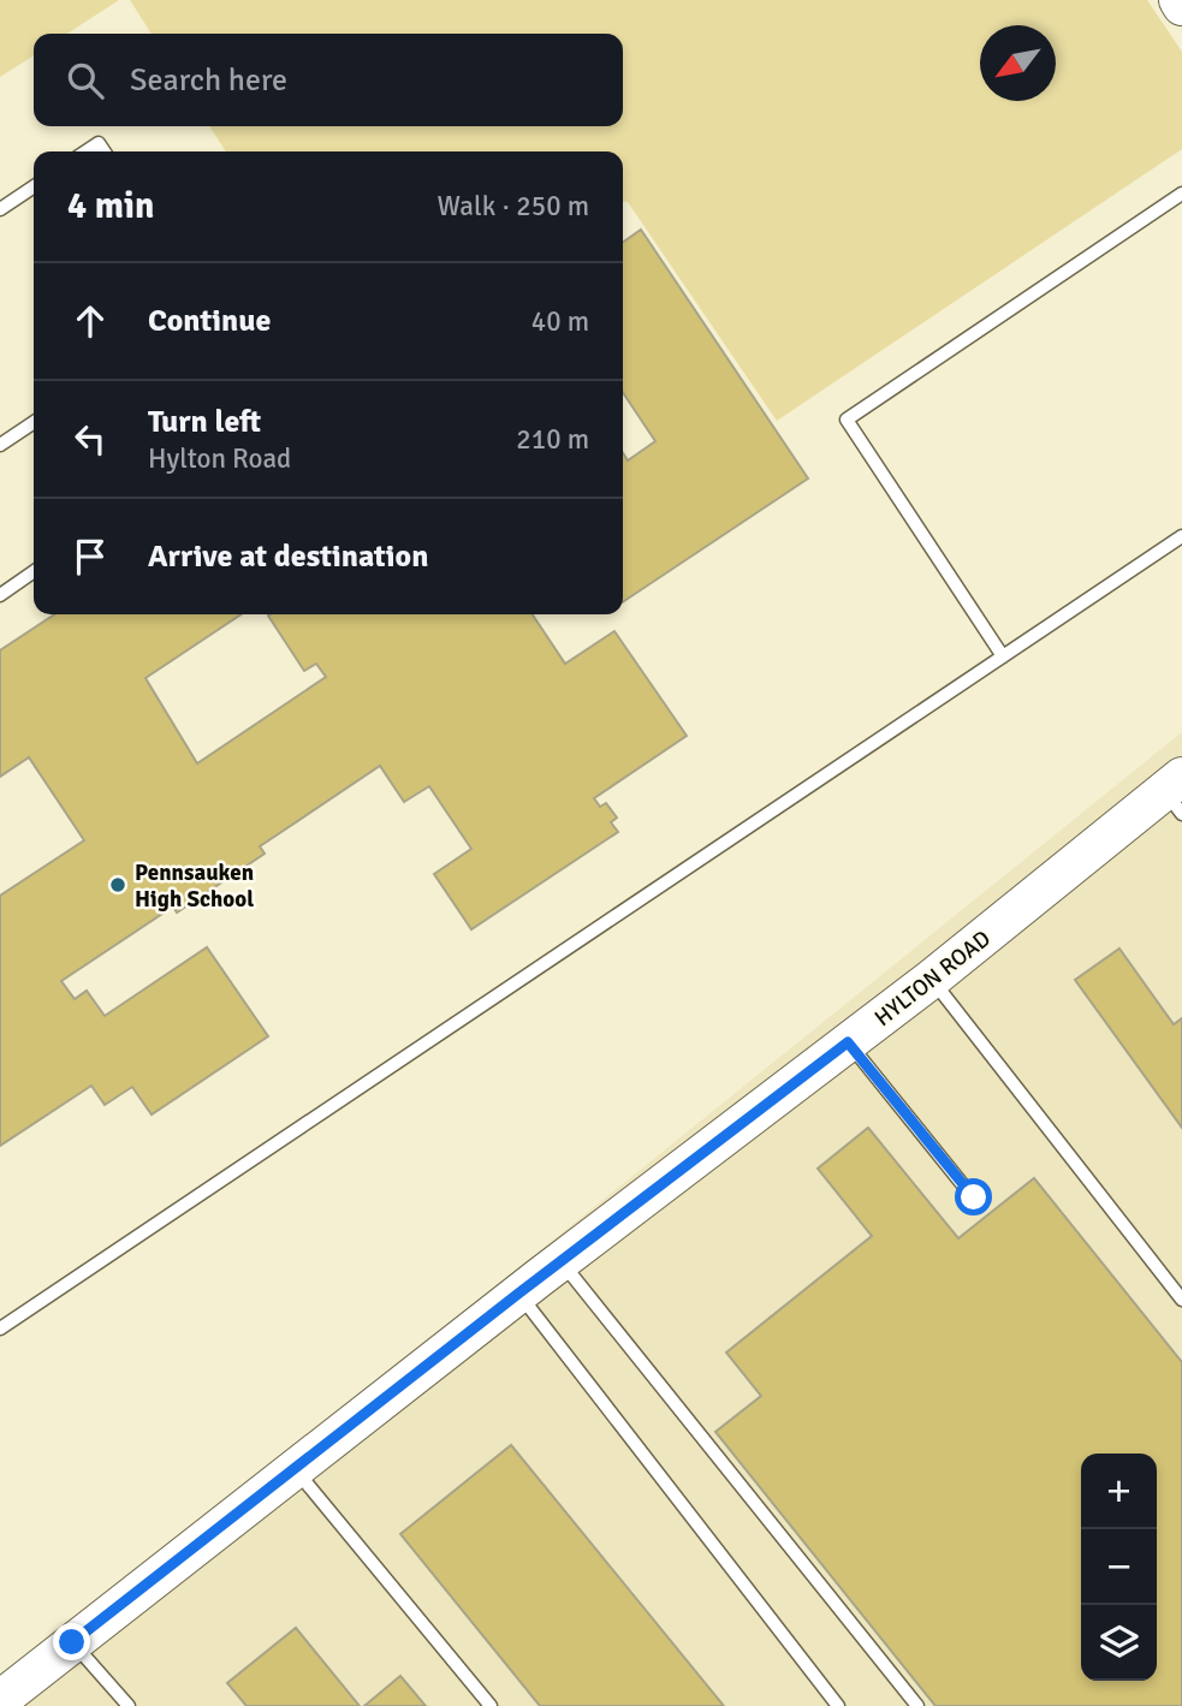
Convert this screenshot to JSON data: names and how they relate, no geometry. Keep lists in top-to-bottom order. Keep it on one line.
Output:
{"streets":{"street":["HYLTON ROAD"]},"places":["Pennsauken High School"],"north":"bottom left","page":{"search":"Search here","heading":["4 min","Walk · 250 m"],"list":[["Continue","40 m"],["Turn left","Hylton Road","210 m"],"Arrive at destination"],"map_buttons":["+","−"]}}
